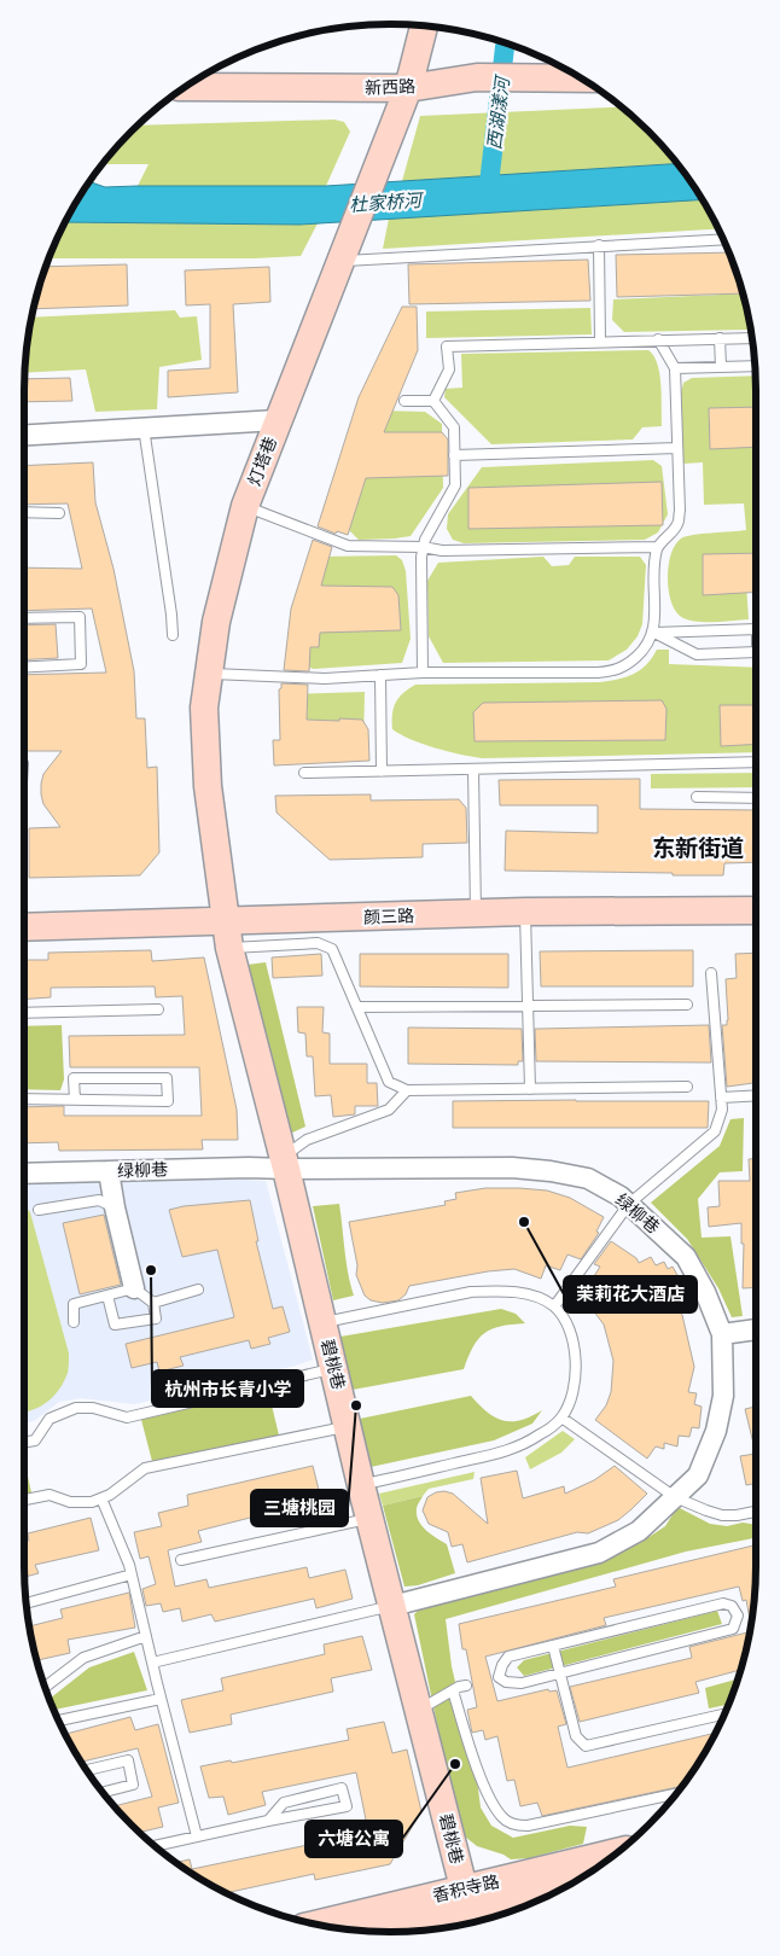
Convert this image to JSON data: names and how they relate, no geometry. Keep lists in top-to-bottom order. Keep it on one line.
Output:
{"streets":{"street":["新西路","灯塔巷","颜三路","绿柳巷","碧桃巷","香积寺路"]},"crossings":[["新西路","灯塔巷"],["灯塔巷","颜三路"],["灯塔巷","碧桃巷"],["颜三路","碧桃巷"],["绿柳巷","碧桃巷"],["碧桃巷","香积寺路"]],"districts":["东新街道"],"water":["西湖漾河","杜家桥河"],"places":["茉莉花大酒店","杭州市长青小学","三塘桃园","六塘公寓"]}
